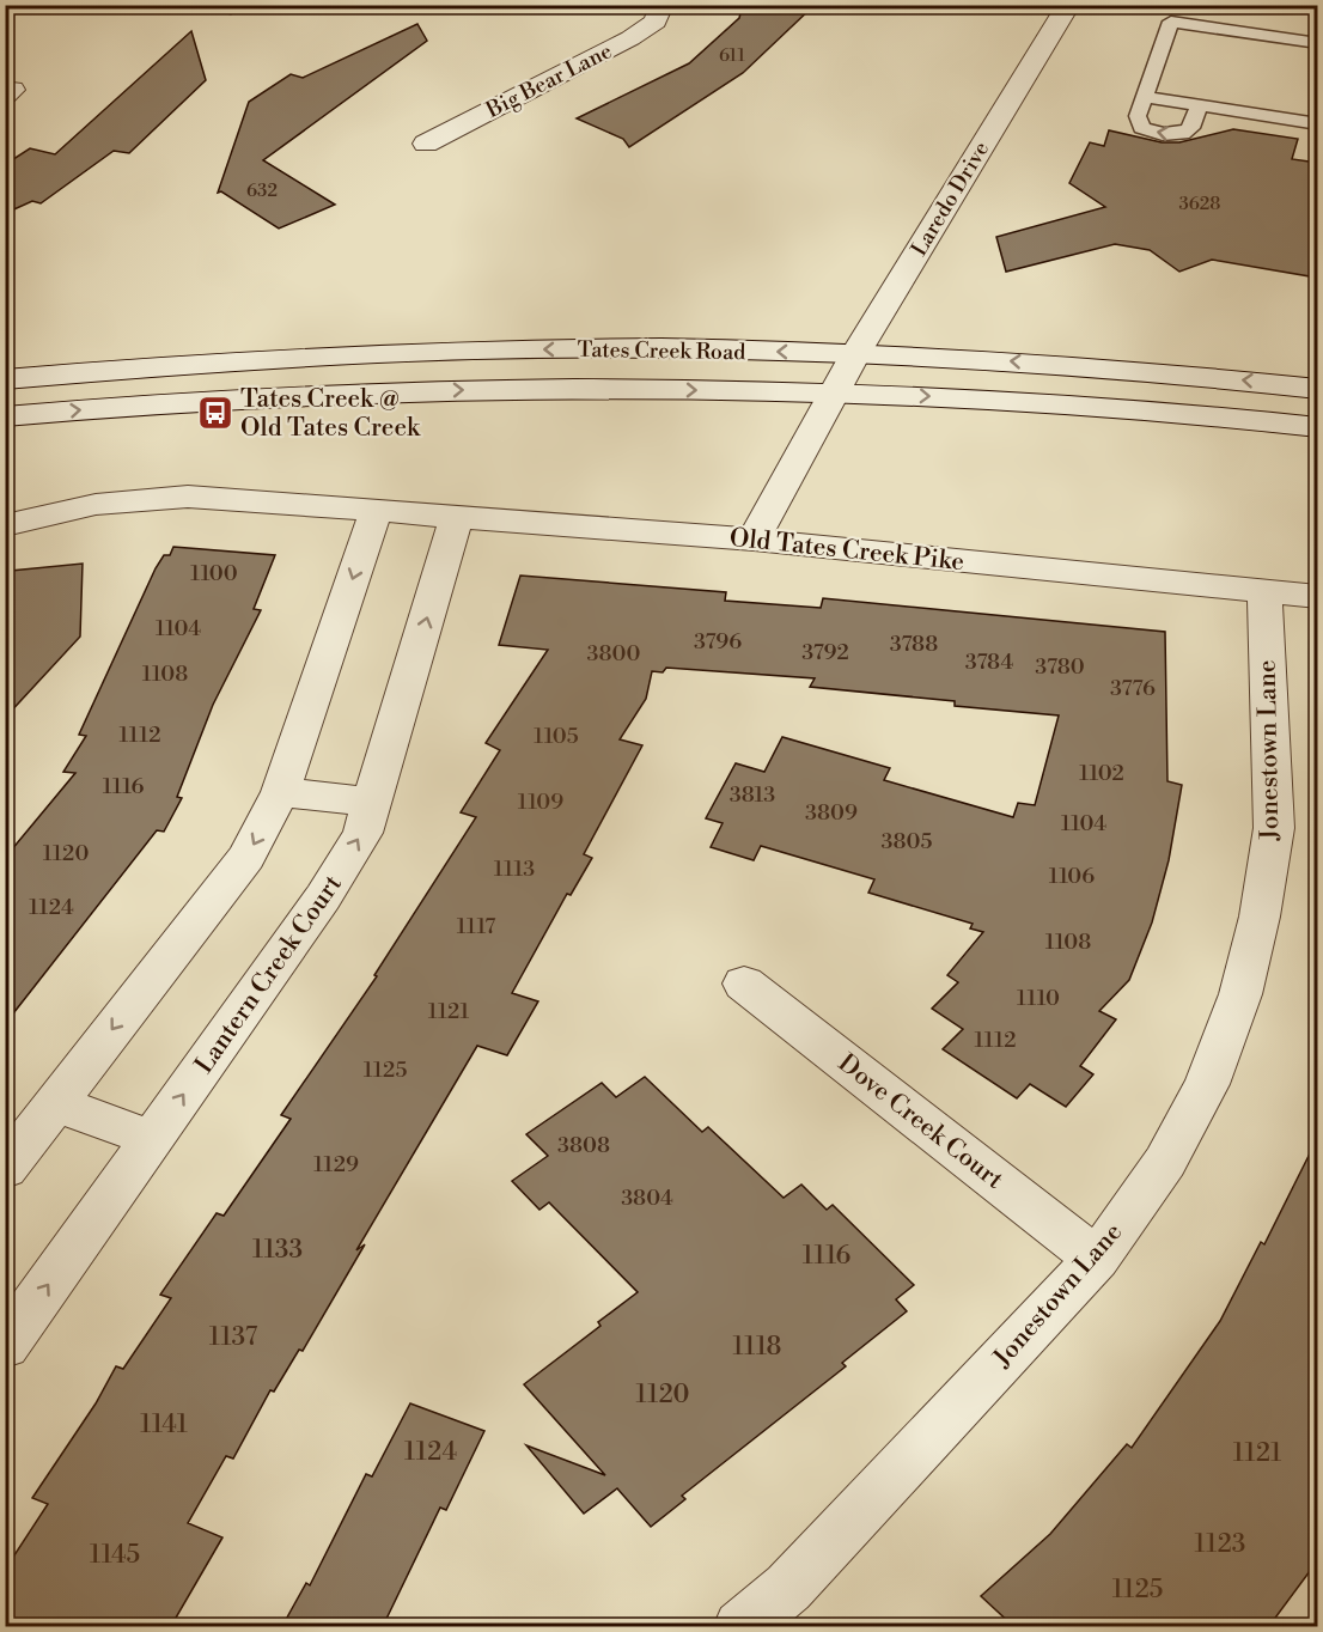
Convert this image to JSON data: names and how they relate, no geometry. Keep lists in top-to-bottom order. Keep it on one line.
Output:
{"streets":{"street":["Big Bear Lane","Laredo Drive","Tates Creek Road","Old Tates Creek Pike","Jonestown Lane","Lantern Creek Court","Dove Creek Court"]},"crossings":[["Laredo Drive","Tates Creek Road"],["Laredo Drive","Old Tates Creek Pike"],["Old Tates Creek Pike","Jonestown Lane"],["Old Tates Creek Pike","Lantern Creek Court"],["Jonestown Lane","Dove Creek Court"]],"places":{"bus stop":["Tates Creek @ Old Tates Creek"]},"house_numbers":["611","632","3628","1100","1104","3796","3788","3792","3800","3784","3780","1108","3776","1112","1105","1102","1116","3813","1109","3809","1104","3805","1120","1113","1106","1124","1117","1108","1110","1121","1112","1125","3808","1129","3804","1133","1116","1137","1118","1120","1141","1124","1121","1123","1145","1125"]}
